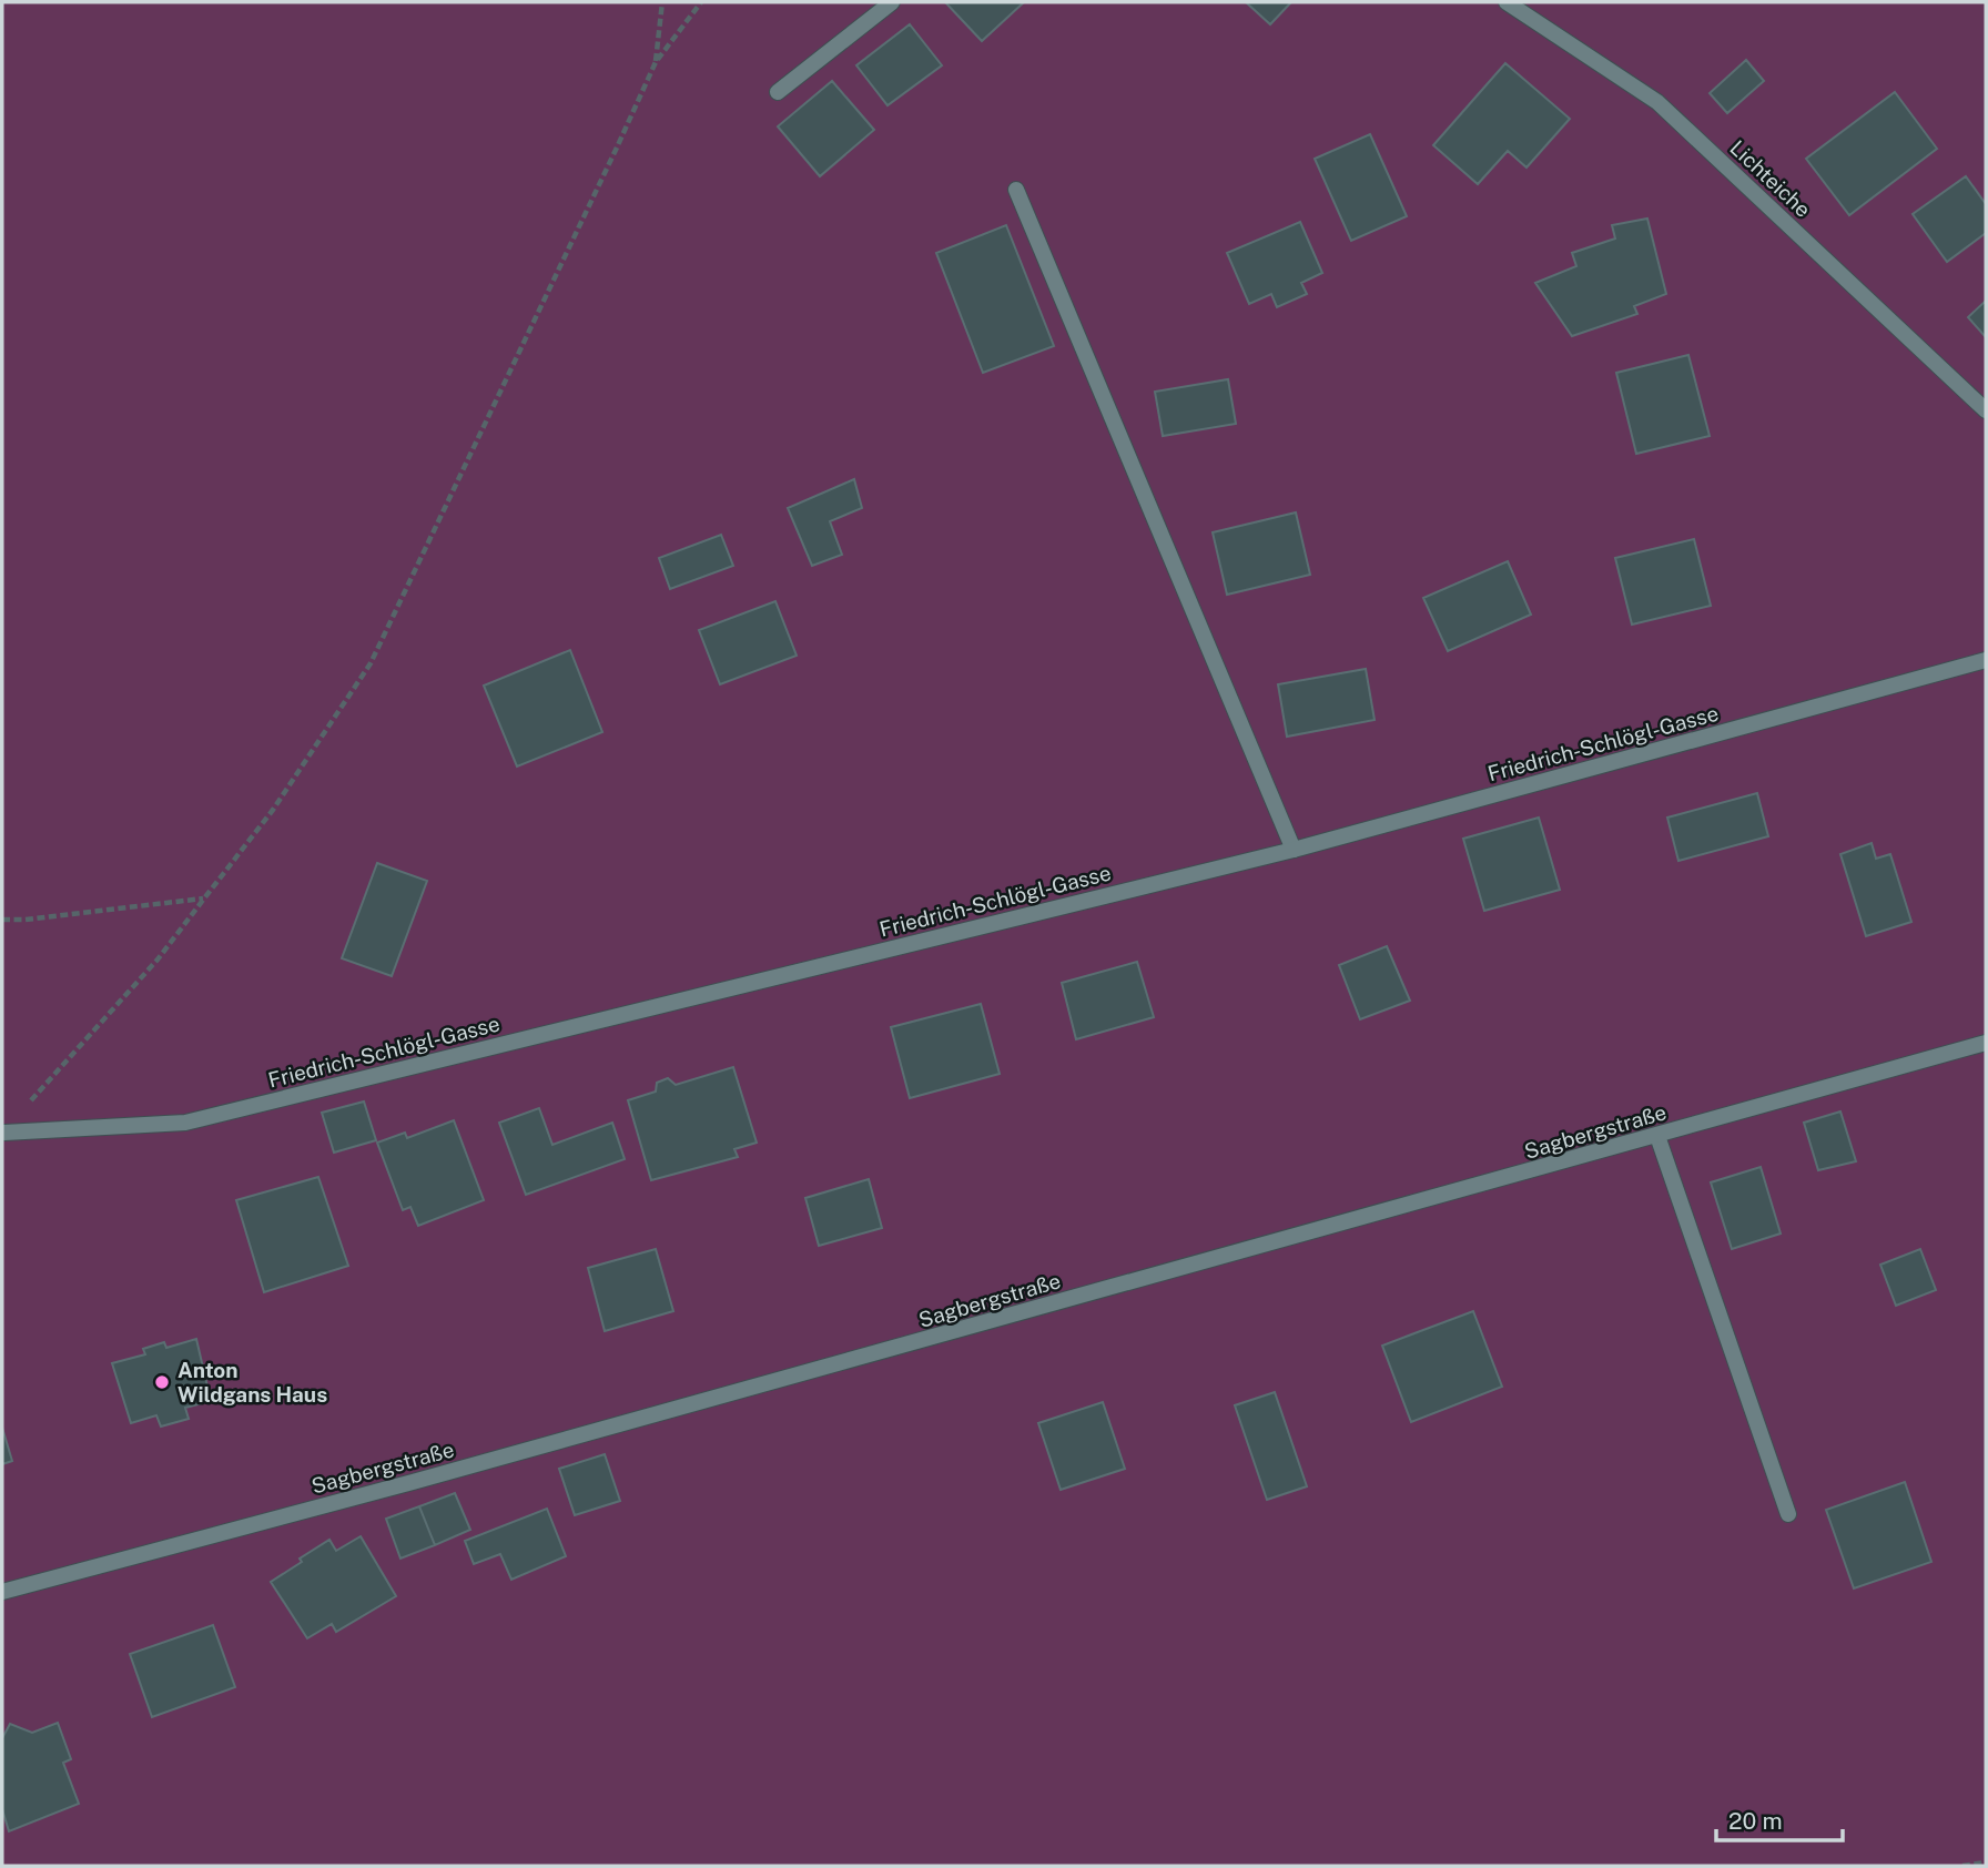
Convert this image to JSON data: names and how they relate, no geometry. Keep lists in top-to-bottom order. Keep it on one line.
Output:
{"streets":{"street":["Lichteiche","Friedrich-Schlögl-Gasse","Sagbergstraße"]},"places":["Anton Wildgans Haus"],"scale_bar":"20 m"}
